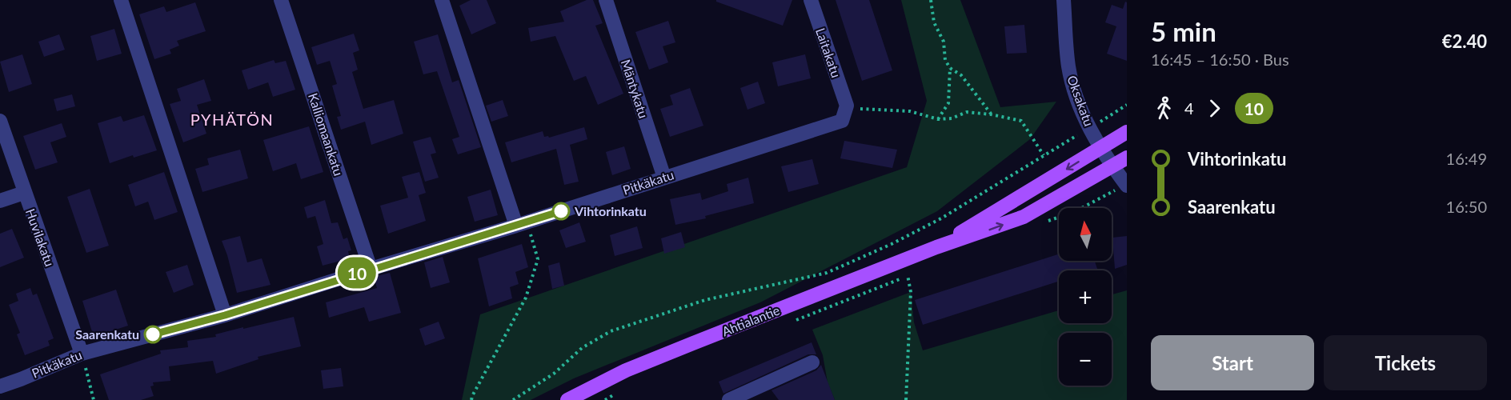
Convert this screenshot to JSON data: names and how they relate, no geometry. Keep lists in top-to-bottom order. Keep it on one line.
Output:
{"streets":{"main road":["Ahtialantie"],"street":["Laitakatu","Mäntykatu","Oksakatu","Kalliomaankatu","Pitkäkatu","Huvilakatu"]},"crossings":[["Laitakatu","Pitkäkatu"],["Mäntykatu","Pitkäkatu"],["Oksakatu","Ahtialantie"],["Kalliomaankatu","Pitkäkatu"],["Pitkäkatu","Huvilakatu"]],"districts":["PYHÄTÖN"],"places":["Vihtorinkatu","Saarenkatu"],"lines":["bus line 10"],"north":"top","page":{"on_map":"10","heading":["5 min","16:45 – 16:50 · Bus","€2.40"],"legs":["4","10"],"list":[{"name":"Vihtorinkatu","value":"16:49"},{"name":"Saarenkatu","value":"16:50"}],"map_buttons":["+","−"],"buttons":["Start","Tickets"]}}
